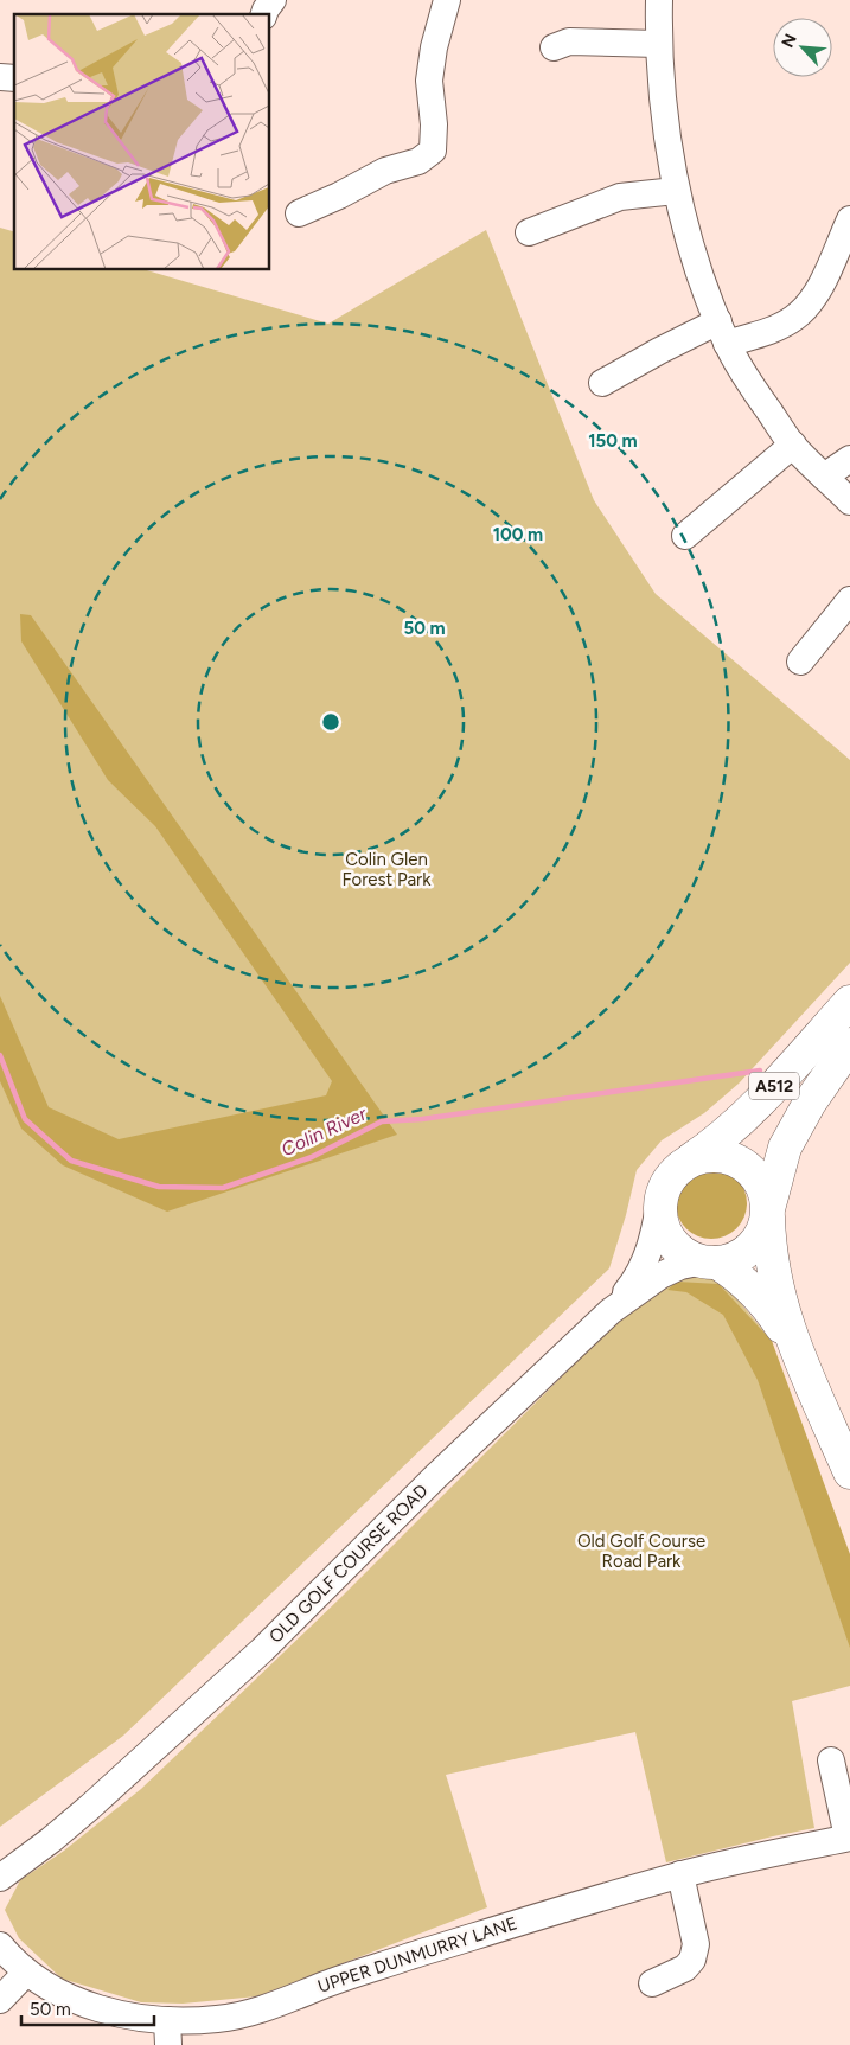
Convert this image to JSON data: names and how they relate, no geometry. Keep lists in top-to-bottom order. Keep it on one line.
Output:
{"streets":{"highway":["A512"],"street":["OLD GOLF COURSE ROAD","UPPER DUNMURRY LANE"]},"crossings":[["A512","OLD GOLF COURSE ROAD"]],"water":["Colin River"],"parks":["Colin Glen Forest Park","Old Golf Course Road Park"],"scale_bar":"50 m","north":"top left","rings":["150 m","100 m","50 m"]}
